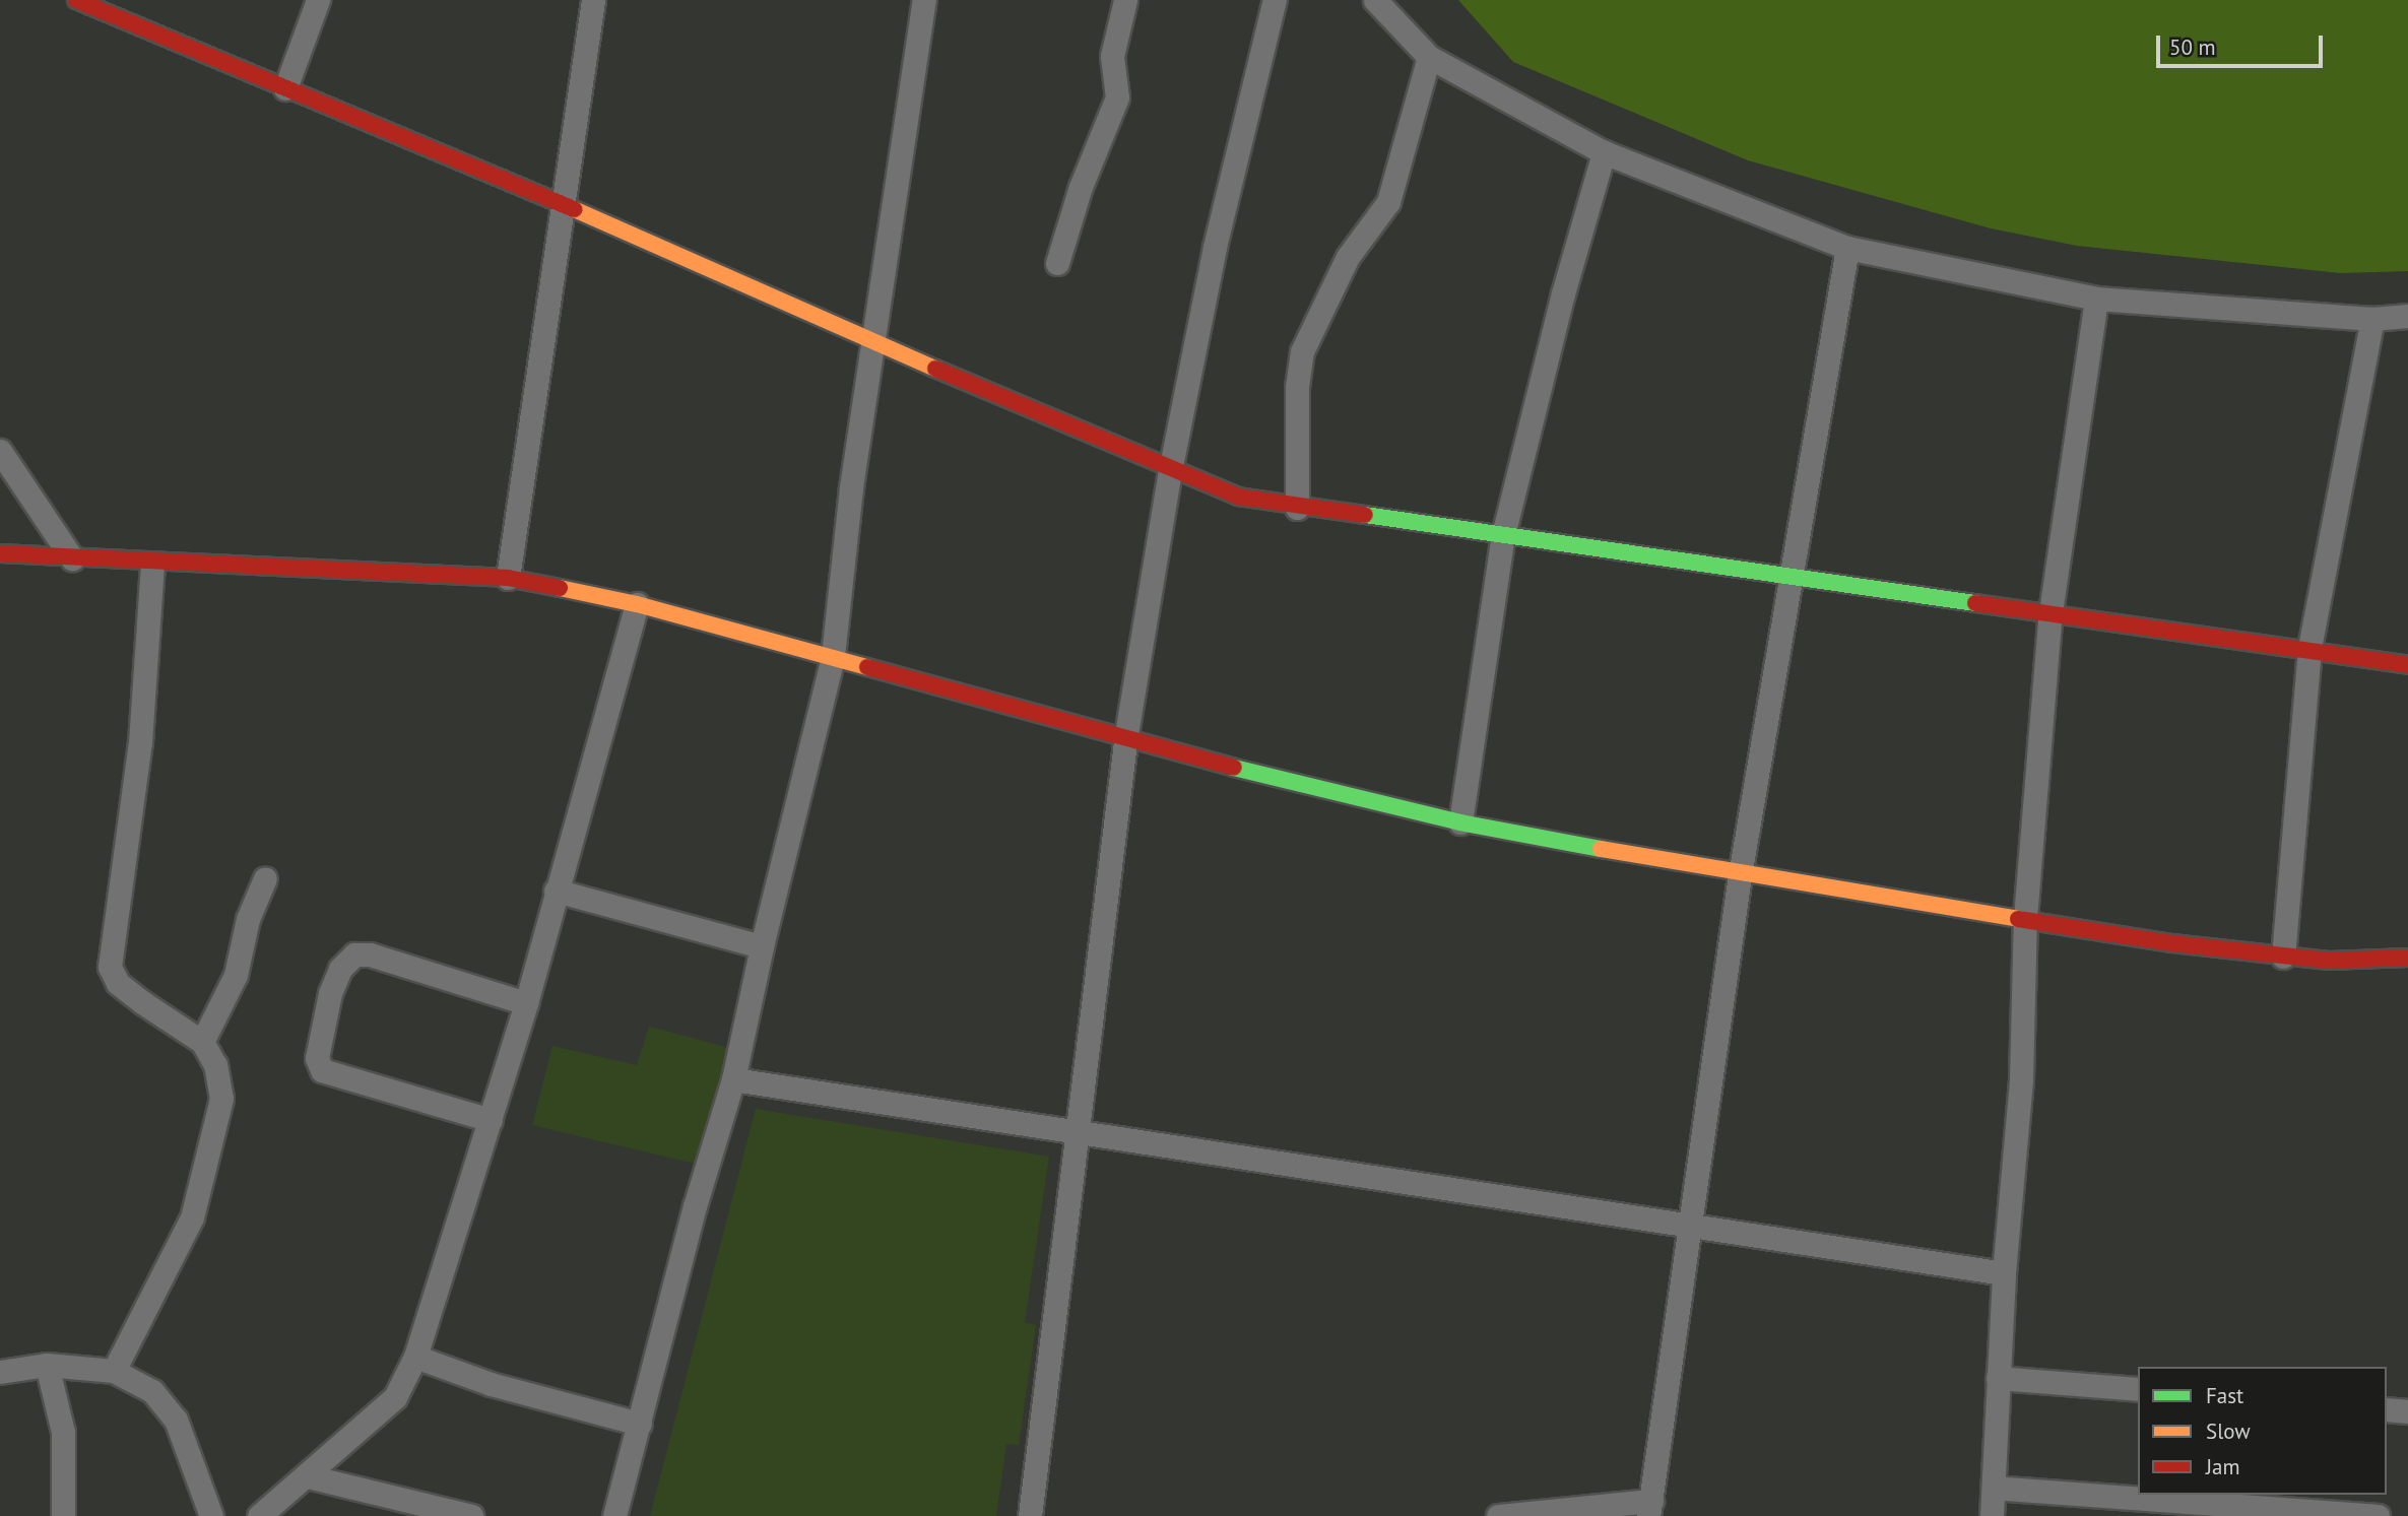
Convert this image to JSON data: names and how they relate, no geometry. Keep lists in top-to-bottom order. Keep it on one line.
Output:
{"legend":["Fast","Slow","Jam"],"scale_bar":"50 m"}
